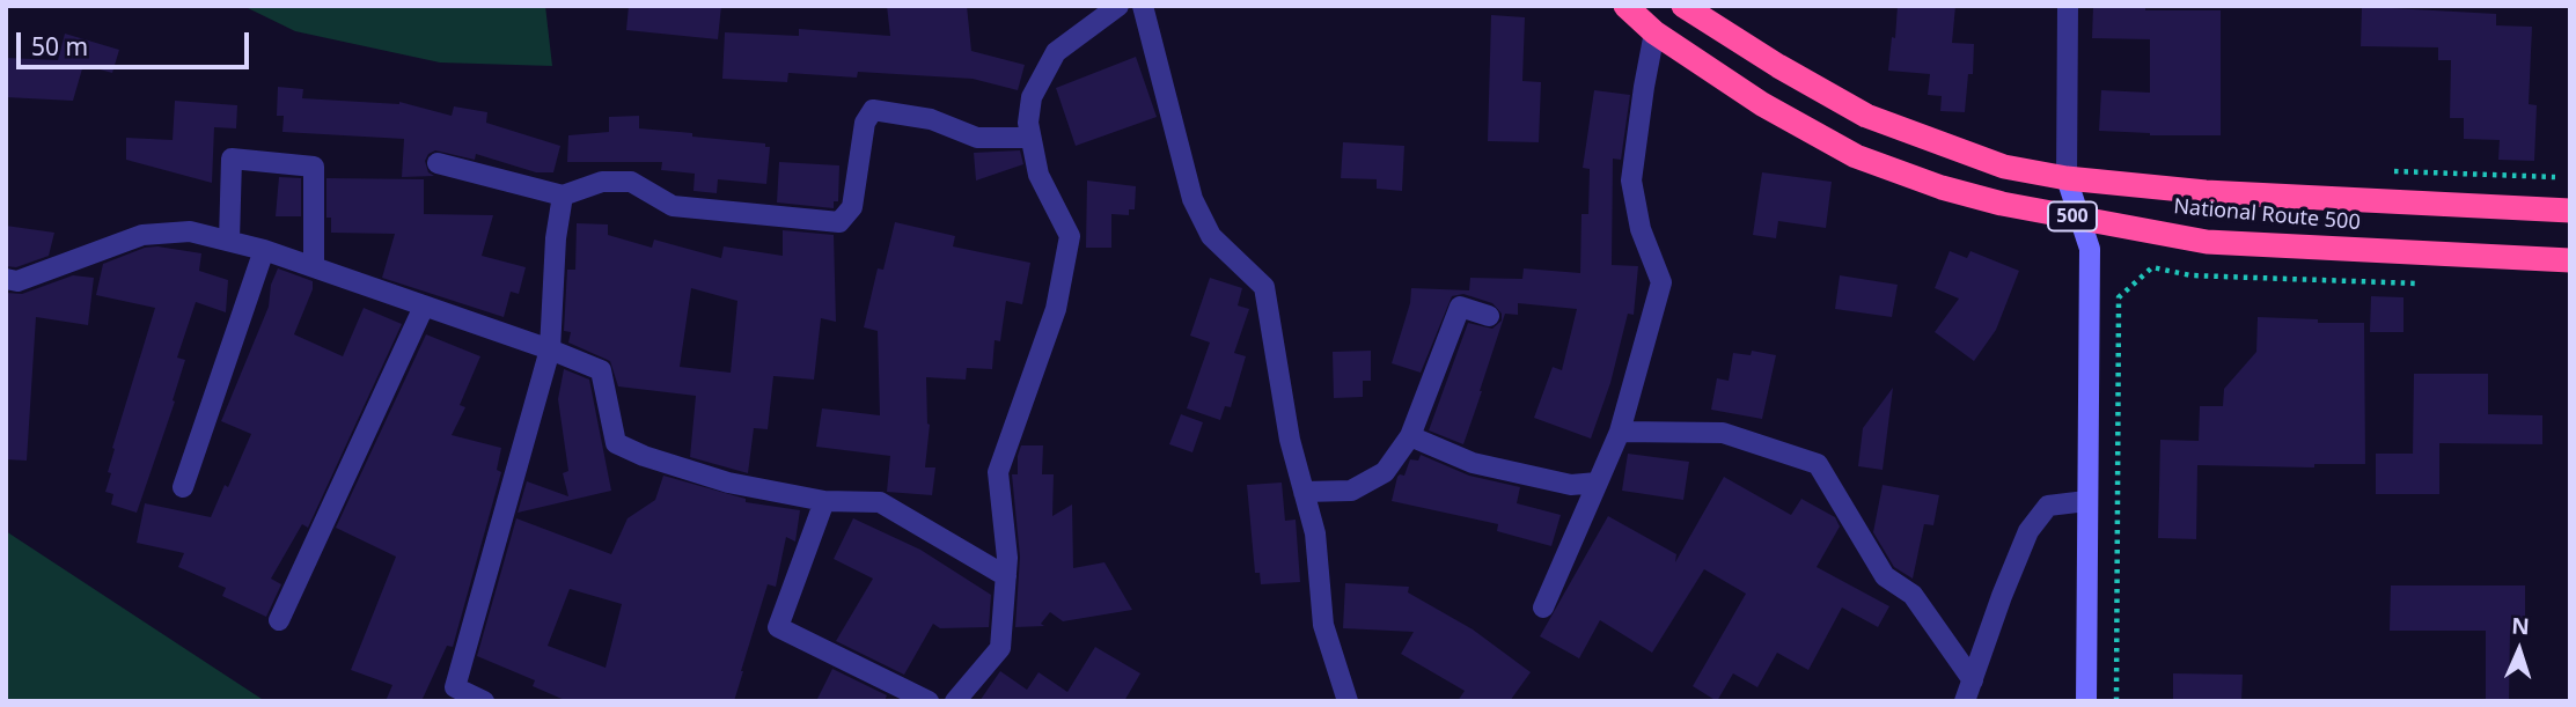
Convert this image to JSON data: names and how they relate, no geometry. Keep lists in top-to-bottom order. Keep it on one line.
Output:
{"streets":{"highway":["National Route 500","500"]},"scale_bar":"50 m","north":"top"}
